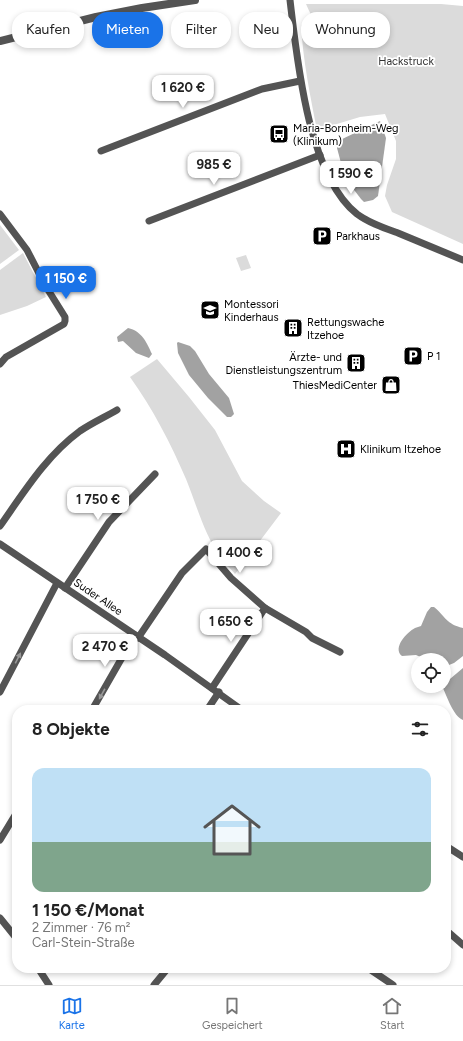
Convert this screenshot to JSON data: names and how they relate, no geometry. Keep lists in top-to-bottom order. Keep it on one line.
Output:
{"streets":{"street":["Suder Allee"]},"parks":["Hackstruck"],"places":{"bus stop":["Maria-Bornheim-Weg (Klinikum)"],"parking":["Parkhaus","P 1"],"school or university":["Montessori Kinderhaus"],"building":["Rettungswache Itzehoe","Ärzte- und Dienstleistungszentrum"],"shop":["ThiesMediCenter"],"hospital":["Klinikum Itzehoe"]},"page":{"chip":["Kaufen","Mieten","Filter","Neu","Wohnung"],"price":["1 620 €","985 €","1 590 €","1 150 €","1 750 €","1 400 €","1 650 €","2 470 €"],"heading":"8 Objekte","list":[{"name":"1 150 €/Monat","note":"2 Zimmer · 76 m² · Carl-Stein-Straße"}],"tabs":["Karte","Gespeichert","Start"]}}
